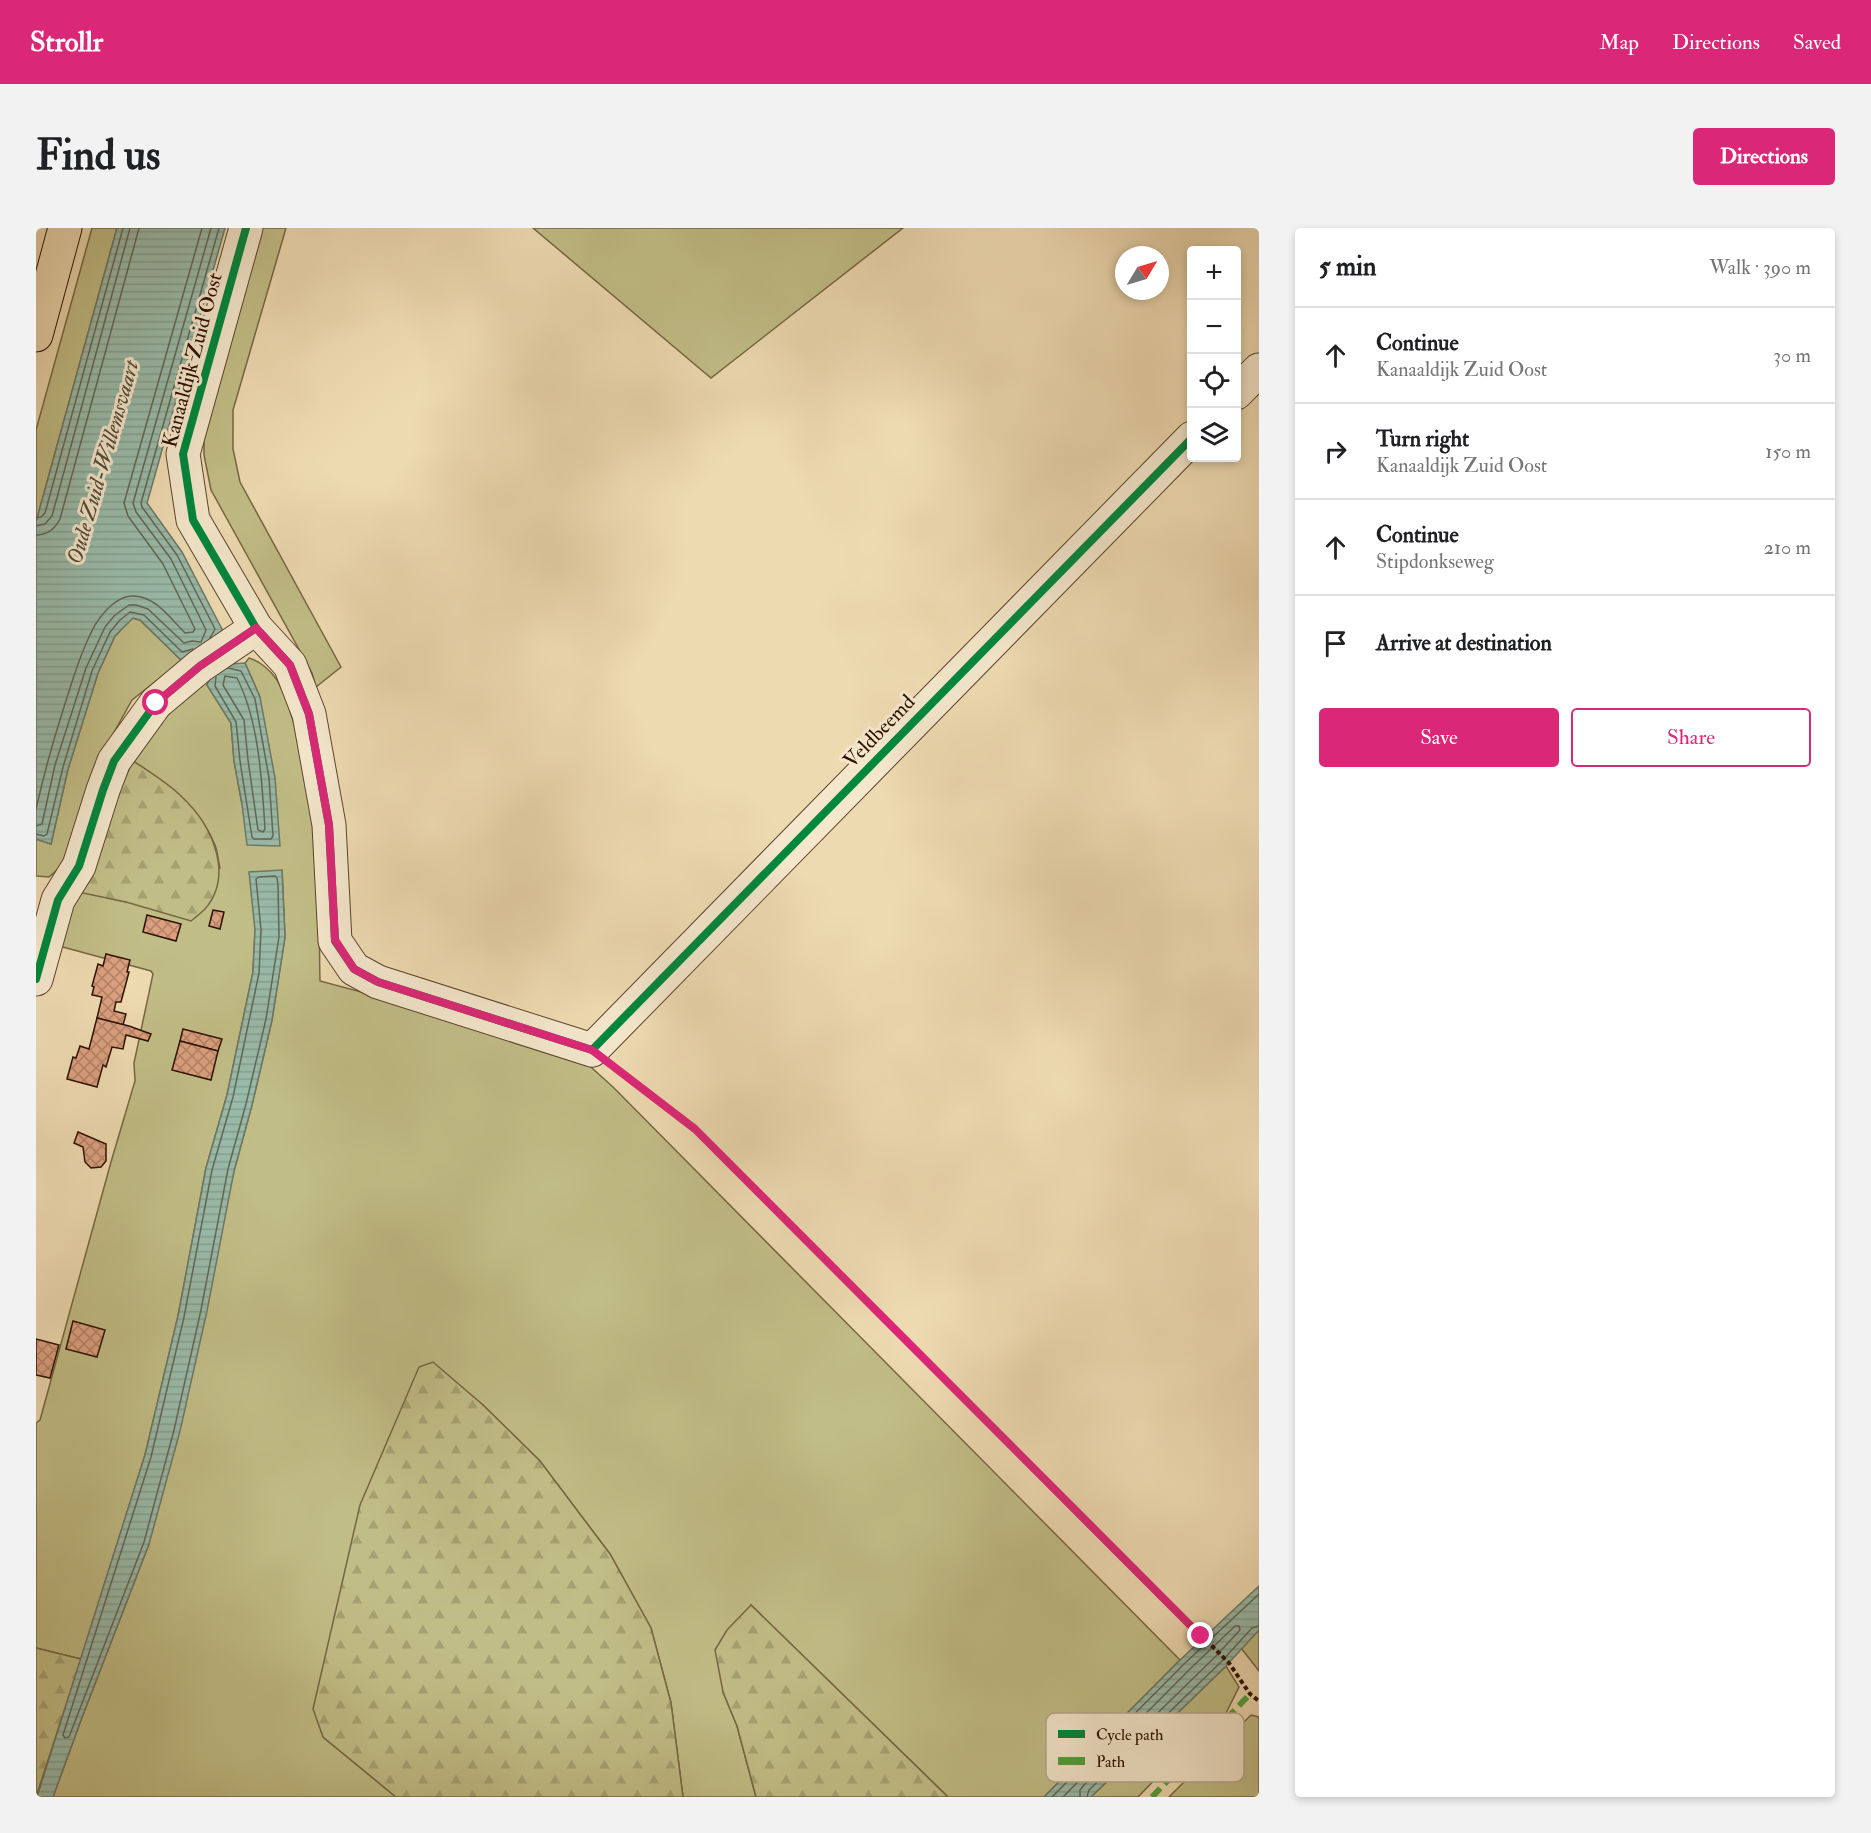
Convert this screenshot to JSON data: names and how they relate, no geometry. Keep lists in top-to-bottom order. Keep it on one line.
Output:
{"streets":{"street":["Kanaaldijk Zuid Oost","Veldbeemd"]},"crossings":[["Kanaaldijk Zuid Oost","Veldbeemd"]],"water":["Oude Zuid-Willemsvaart"],"legend":["Cycle path","Path"],"north":"top right","page":{"header":"Strollr","nav":["Map","Directions","Saved"],"buttons":["Directions",["Save","Share"]],"title":"Find us","heading":["5 min","Walk · 390 m"],"map_buttons":["+","−"],"list":[["Continue","Kanaaldijk Zuid Oost","30 m"],["Turn right","Kanaaldijk Zuid Oost","150 m"],["Continue","Stipdonkseweg","210 m"],"Arrive at destination"]}}
